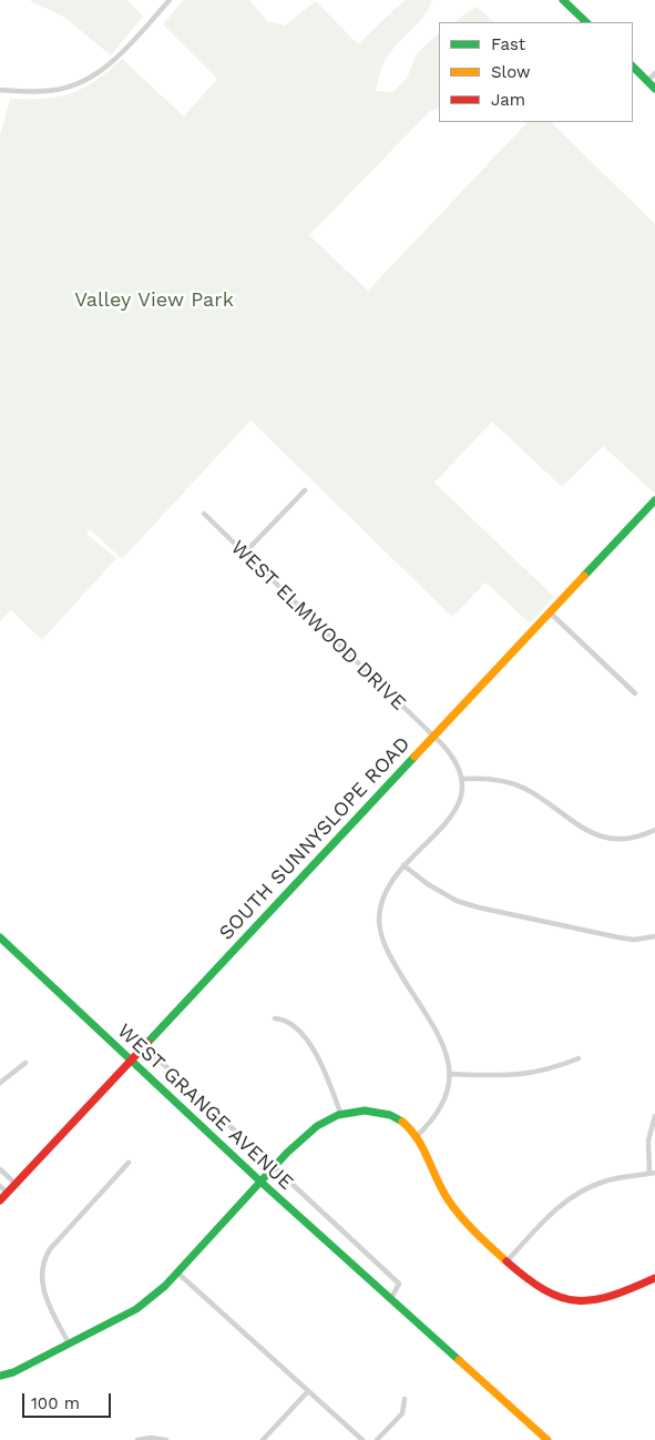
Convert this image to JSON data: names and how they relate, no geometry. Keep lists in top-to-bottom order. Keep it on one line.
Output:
{"streets":{"street":["WEST ELMWOOD DRIVE","SOUTH SUNNYSLOPE ROAD","WEST GRANGE AVENUE"]},"crossings":[["WEST ELMWOOD DRIVE","SOUTH SUNNYSLOPE ROAD"],["SOUTH SUNNYSLOPE ROAD","WEST GRANGE AVENUE"]],"parks":["Valley View Park"],"legend":["Fast","Slow","Jam"],"scale_bar":"100 m"}
